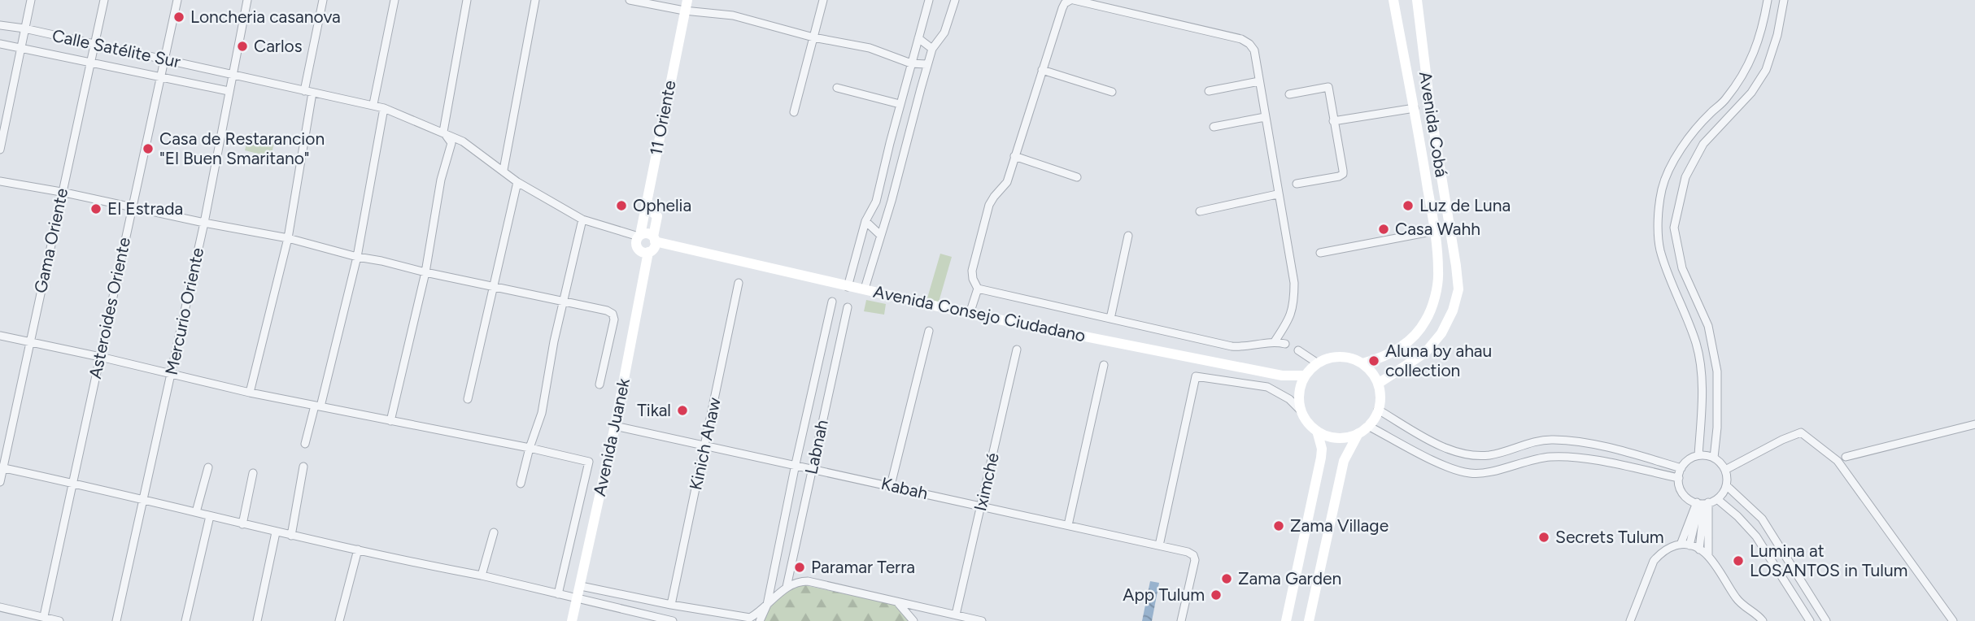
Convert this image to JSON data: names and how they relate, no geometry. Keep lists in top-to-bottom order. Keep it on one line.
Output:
{"streets":{"street":["Calle Satélite Sur","11 Oriente","Avenida Cobá","Gama Oriente","Asteroides Oriente","Mercurio Oriente","Avenida Consejo Ciudadano","Avenida Juanek","Kinich Ahaw","Labnah","Iximché","Kabah"]},"crossings":[["Calle Satélite Sur","11 Oriente"],["Calle Satélite Sur","Gama Oriente"],["Calle Satélite Sur","Asteroides Oriente"],["Calle Satélite Sur","Mercurio Oriente"],["Calle Satélite Sur","Avenida Consejo Ciudadano"],["Calle Satélite Sur","Avenida Juanek"],["11 Oriente","Avenida Consejo Ciudadano"],["11 Oriente","Avenida Juanek"],["Avenida Cobá","Avenida Consejo Ciudadano"],["Avenida Consejo Ciudadano","Avenida Juanek"],["Avenida Juanek","Kabah"],["Kinich Ahaw","Kabah"],["Labnah","Kabah"],["Iximché","Kabah"]],"places":["Loncheria casanova","Carlos","Casa de Restarancion \"El Buen Smaritano\"","Ophelia","Luz de Luna","El Estrada","Casa Wahh","Aluna by ahau collection","Tikal","Zama Village","Secrets Tulum","Lumina at LOSANTOS in Tulum","Paramar Terra","Zama Garden","App Tulum"]}
